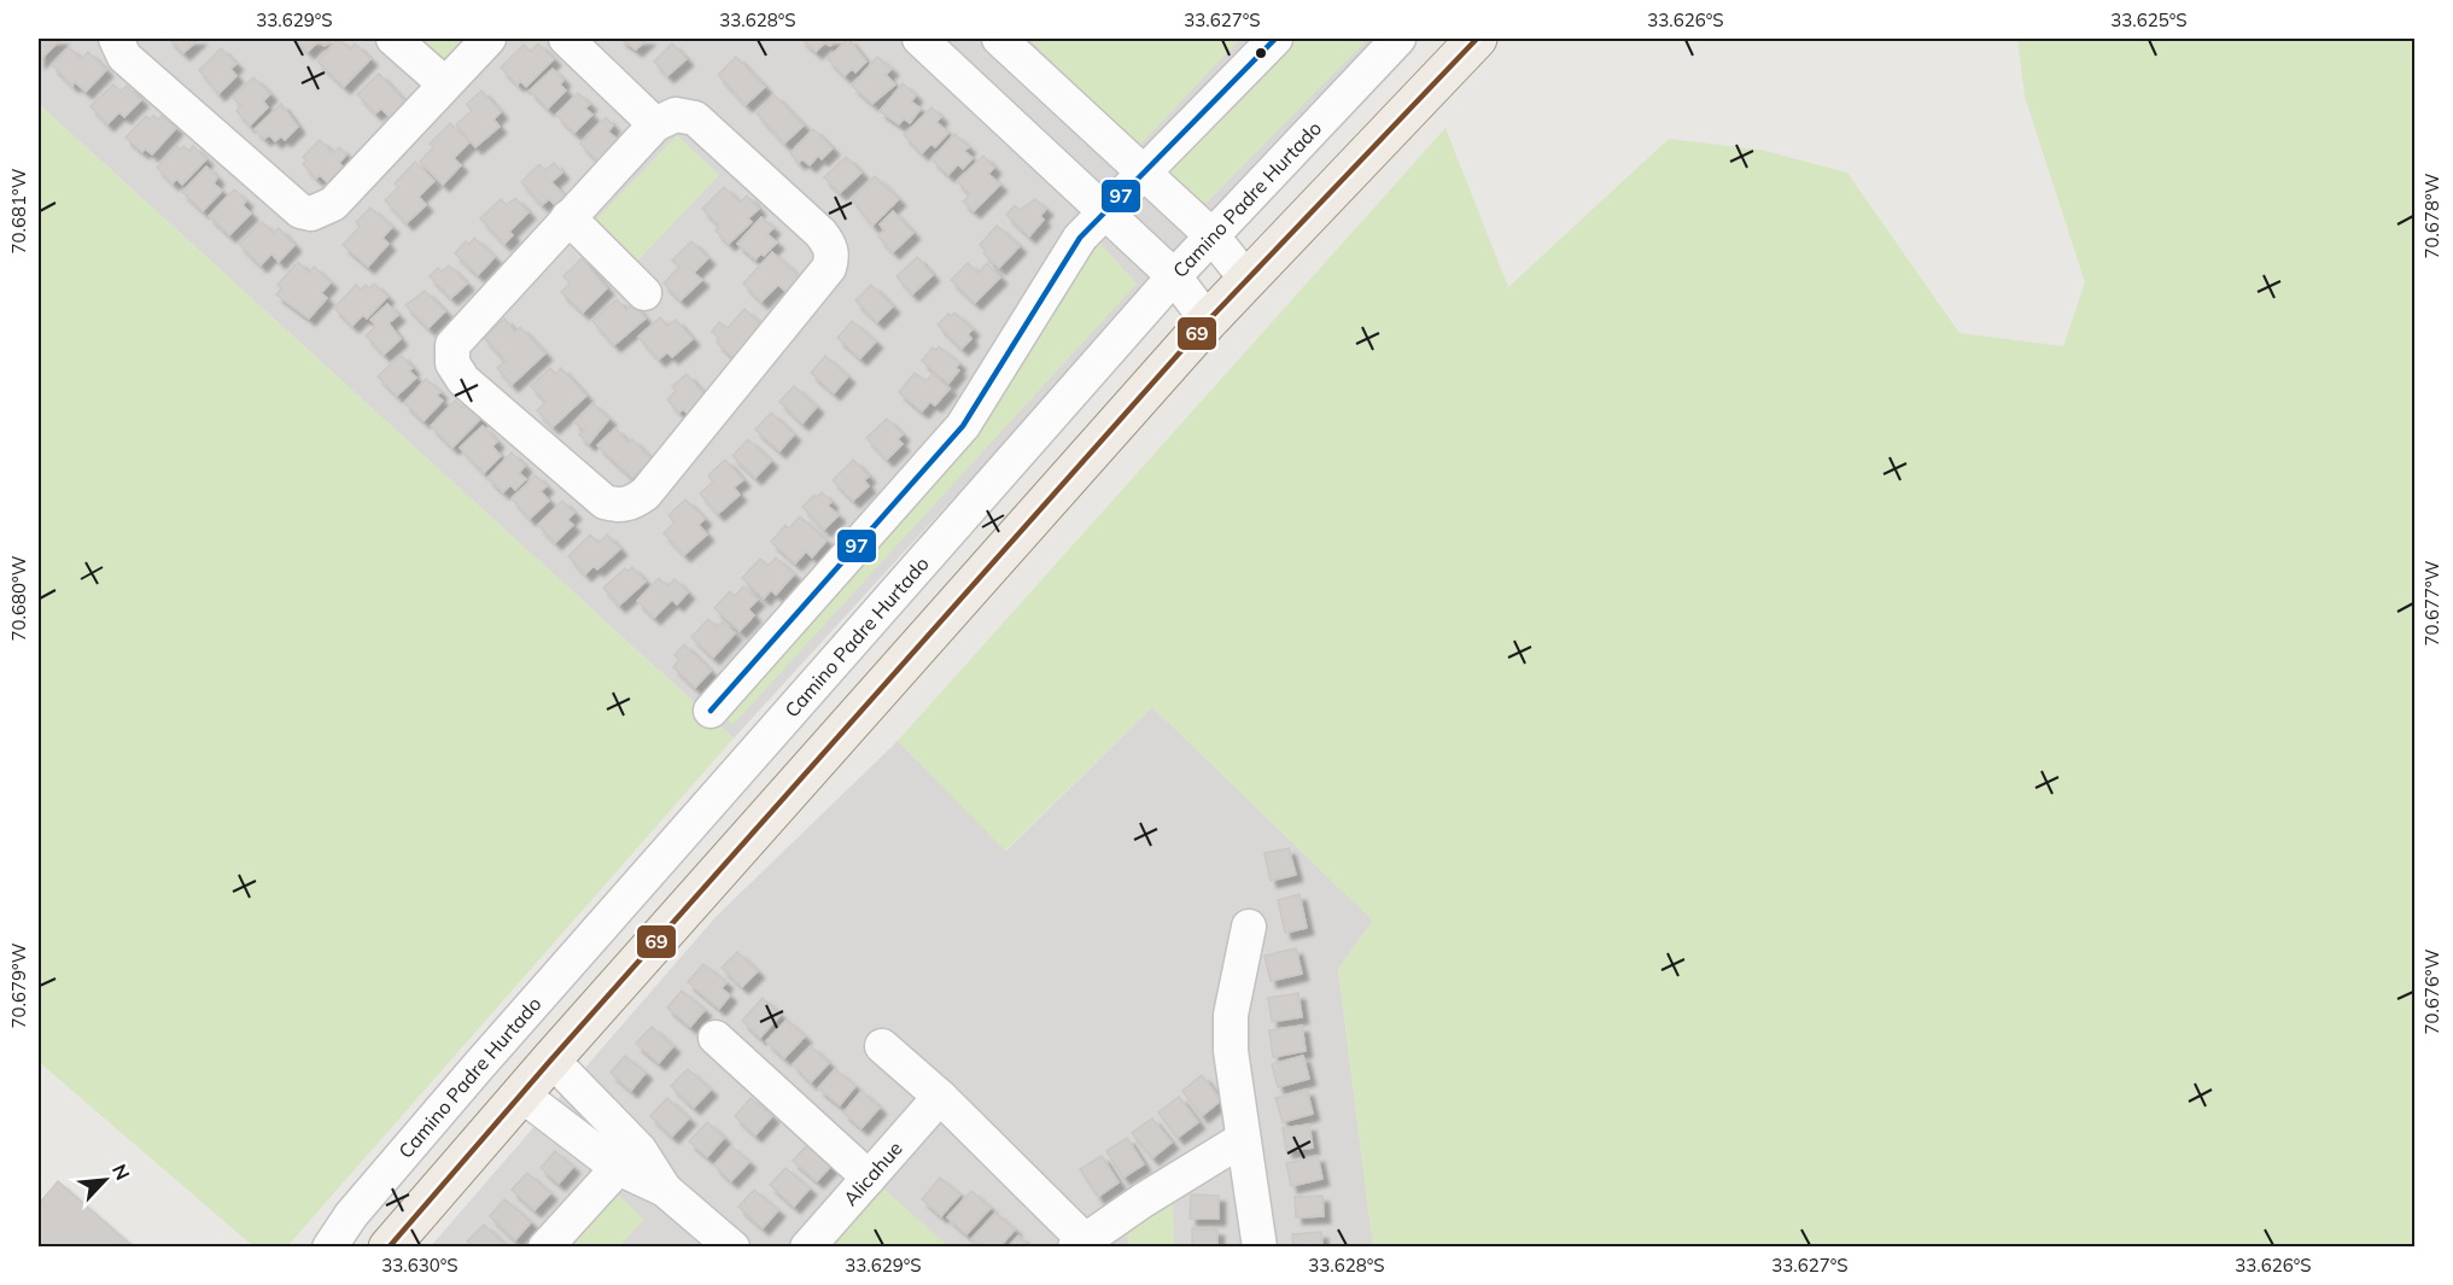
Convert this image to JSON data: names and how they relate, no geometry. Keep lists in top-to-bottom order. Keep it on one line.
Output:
{"streets":{"street":["Camino Padre Hurtado","Alicahue"]},"lines":["transit line 69","transit line 97"],"north":"top right","coordinates":["33.629°S","33.628°S","33.627°S","33.626°S","33.625°S","70.681°W","70.678°W","70.680°W","70.677°W","70.679°W","70.676°W","33.630°S"]}
